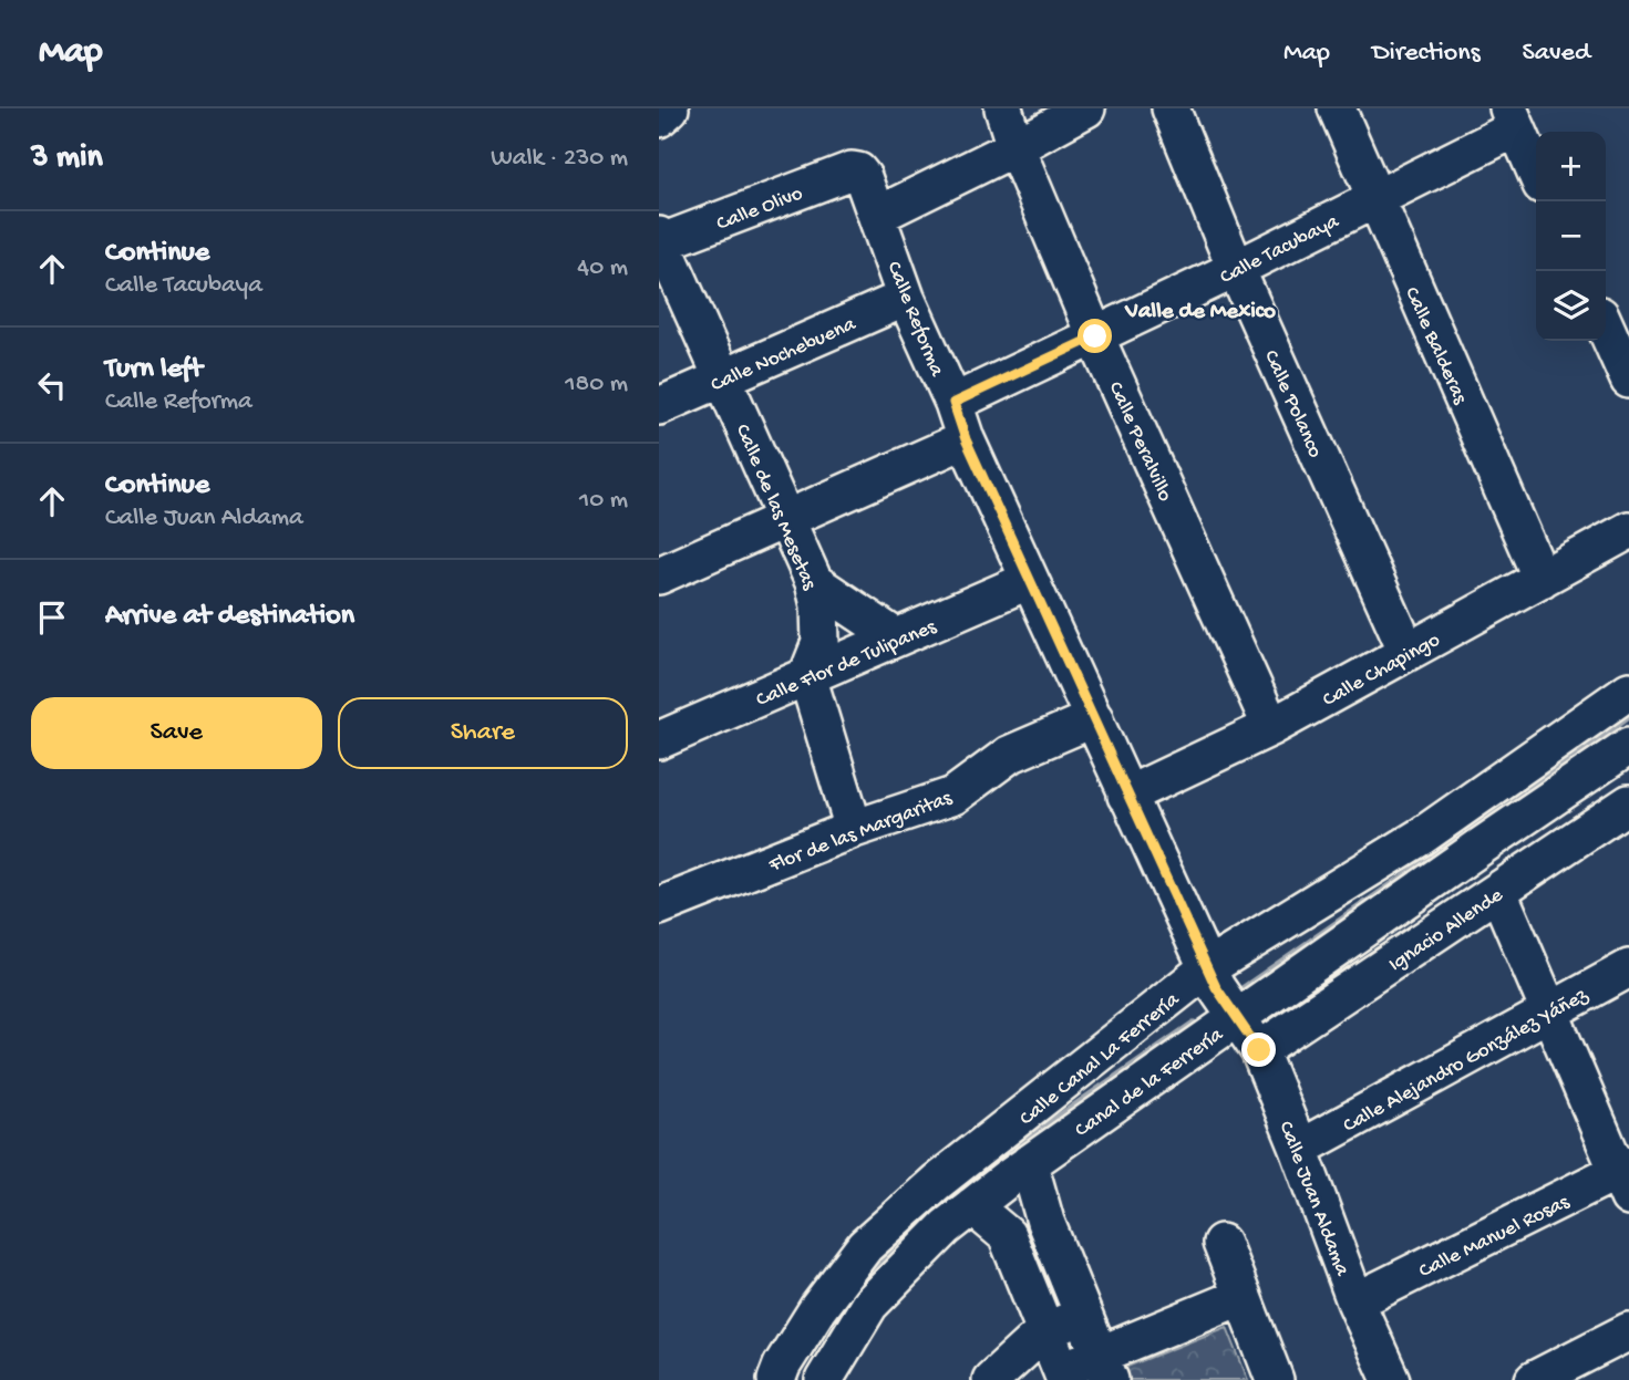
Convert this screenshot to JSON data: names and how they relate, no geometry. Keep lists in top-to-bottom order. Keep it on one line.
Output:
{"streets":{"street":["Calle Olivo","Calle Tacubaya","Calle Reforma","Calle Balderas","Calle Nochebuena","Calle Polanco","Calle Peralvillo","Calle de las Mesetas","Calle Flor de Tulipanes","Calle Chapingo","Flor de las Margaritas","Ignacio Allende","Calle Canal La Ferrería","Calle Alejandro González Yáñez","Canal de la Ferrería","Calle Juan Aldama","Calle Manuel Rosas"]},"crossings":[["Calle Olivo","Calle Reforma"],["Calle Olivo","Calle de las Mesetas"],["Calle Tacubaya","Calle Reforma"],["Calle Tacubaya","Calle Balderas"],["Calle Tacubaya","Calle Polanco"],["Calle Tacubaya","Calle Peralvillo"],["Calle Reforma","Calle Nochebuena"],["Calle Reforma","Calle Flor de Tulipanes"],["Calle Reforma","Calle Chapingo"],["Calle Reforma","Flor de las Margaritas"],["Calle Reforma","Calle Canal La Ferrería"],["Calle Reforma","Canal de la Ferrería"],["Calle Reforma","Calle Juan Aldama"],["Calle Balderas","Calle Chapingo"],["Calle Nochebuena","Calle de las Mesetas"],["Calle Polanco","Calle Chapingo"],["Calle Peralvillo","Calle Chapingo"],["Calle de las Mesetas","Calle Flor de Tulipanes"],["Ignacio Allende","Calle Juan Aldama"],["Calle Canal La Ferrería","Canal de la Ferrería"],["Calle Canal La Ferrería","Calle Juan Aldama"],["Calle Alejandro González Yáñez","Calle Juan Aldama"],["Canal de la Ferrería","Calle Juan Aldama"],["Calle Juan Aldama","Calle Manuel Rosas"]],"districts":["Valle de Mexico"],"page":{"header":"Map","nav":["Map","Directions","Saved"],"heading":["3 min","Walk · 230 m"],"map_buttons":["+","−"],"list":[["Continue","Calle Tacubaya","40 m"],["Turn left","Calle Reforma","180 m"],["Continue","Calle Juan Aldama","10 m"],"Arrive at destination"],"buttons":["Save","Share"]}}
